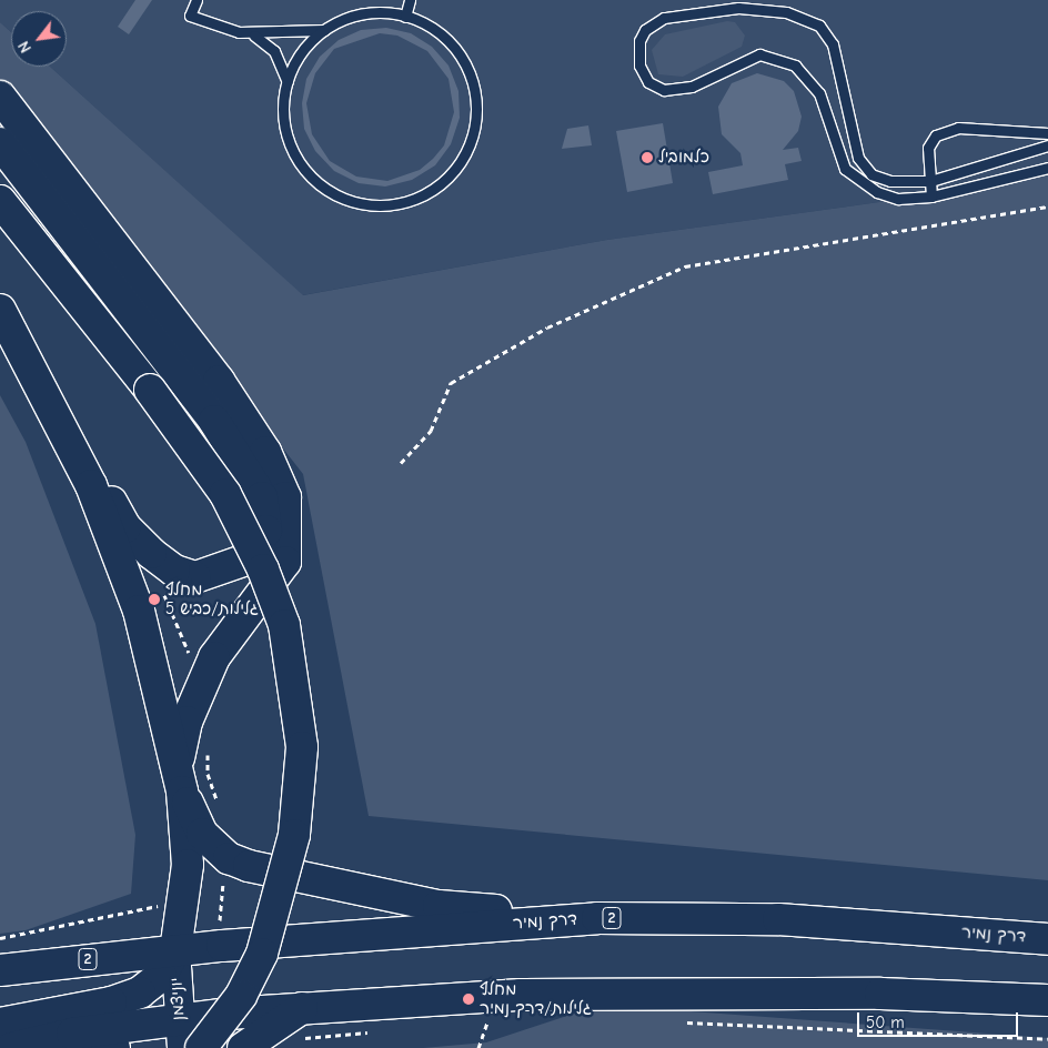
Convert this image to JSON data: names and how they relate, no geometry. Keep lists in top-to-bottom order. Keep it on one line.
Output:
{"streets":{"highway":["2","דרך נמיר"],"street":["יוניצמן"]},"crossings":[["2","דרך נמיר"],["2","יוניצמן"],["דרך נמיר","יוניצמן"]],"places":["כלמוביל","מחלף גלילות/כביש 5","מחלף גלילות/דרך נמיר"],"scale_bar":"50 m","north":"bottom left"}
